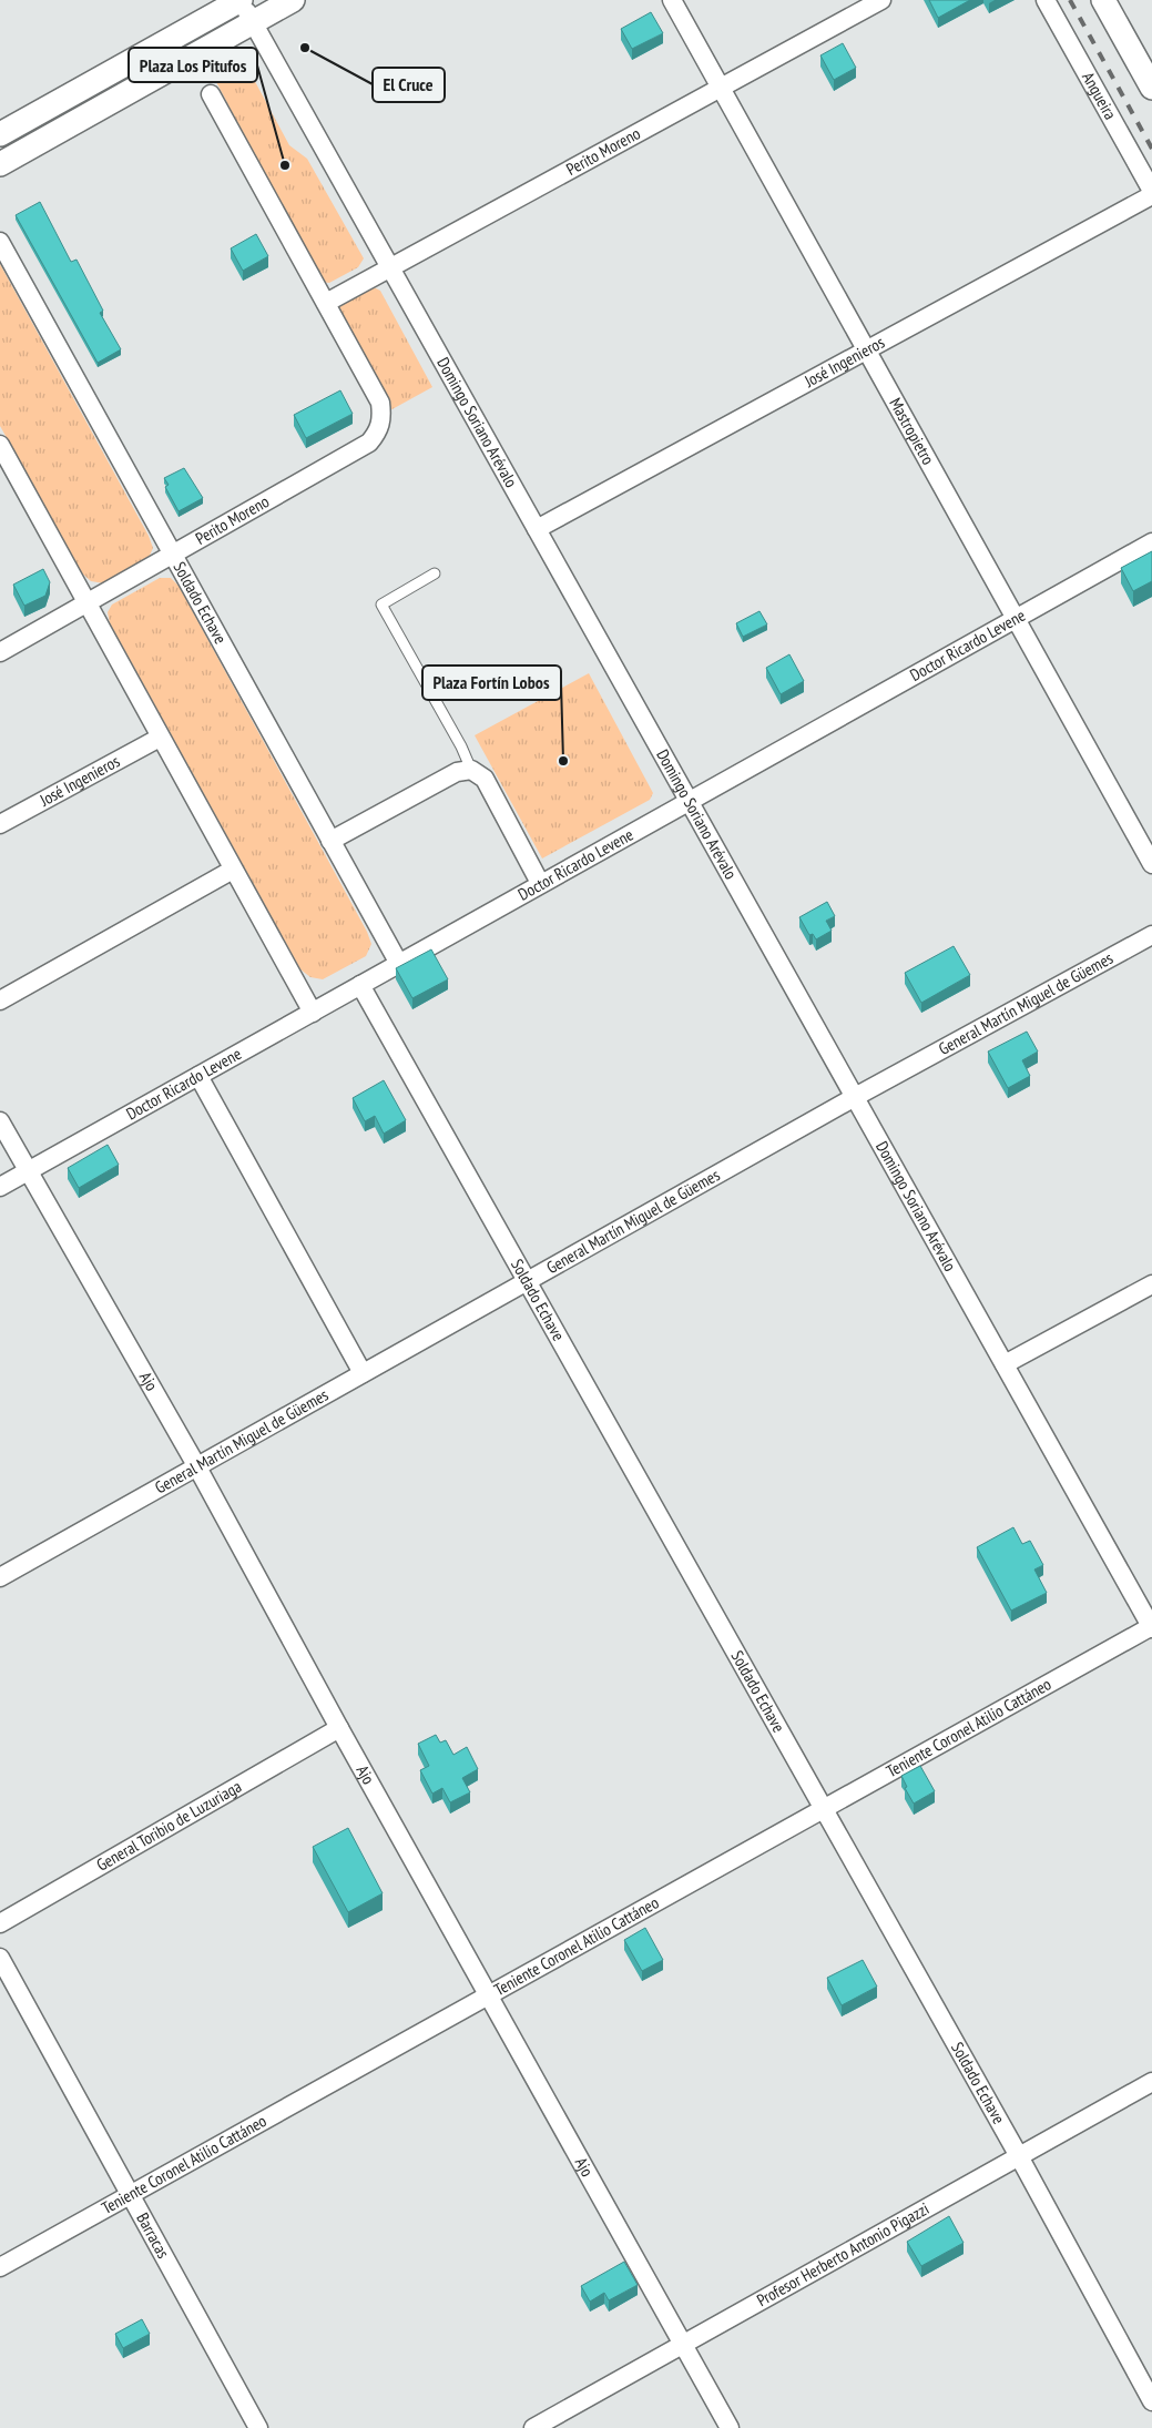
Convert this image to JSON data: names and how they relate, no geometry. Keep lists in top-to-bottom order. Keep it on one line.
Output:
{"streets":{"street":["Angueira","Perito Moreno","José Ingenieros","Domingo Soriano Arévalo","Mastropietro","Soldado Echave","Doctor Ricardo Levene","General Martín Miguel de Güemes","Ajo","Teniente Coronel Atilio Cattáneo","General Toribio de Luzuriaga","Barracas","Profesor Herberto Antonio Pigazzi"]},"crossings":[["Perito Moreno","Domingo Soriano Arévalo"],["Perito Moreno","Mastropietro"],["Perito Moreno","Soldado Echave"],["José Ingenieros","Domingo Soriano Arévalo"],["José Ingenieros","Mastropietro"],["Domingo Soriano Arévalo","Doctor Ricardo Levene"],["Domingo Soriano Arévalo","General Martín Miguel de Güemes"],["Domingo Soriano Arévalo","Teniente Coronel Atilio Cattáneo"],["Mastropietro","Doctor Ricardo Levene"],["Soldado Echave","Doctor Ricardo Levene"],["Soldado Echave","General Martín Miguel de Güemes"],["Soldado Echave","Teniente Coronel Atilio Cattáneo"],["Soldado Echave","Profesor Herberto Antonio Pigazzi"],["Doctor Ricardo Levene","Ajo"],["General Martín Miguel de Güemes","Ajo"],["Ajo","Teniente Coronel Atilio Cattáneo"],["Ajo","General Toribio de Luzuriaga"],["Ajo","Profesor Herberto Antonio Pigazzi"],["Teniente Coronel Atilio Cattáneo","Barracas"]],"places":["El Cruce","Plaza Los Pitufos","Plaza Fortín Lobos"]}
